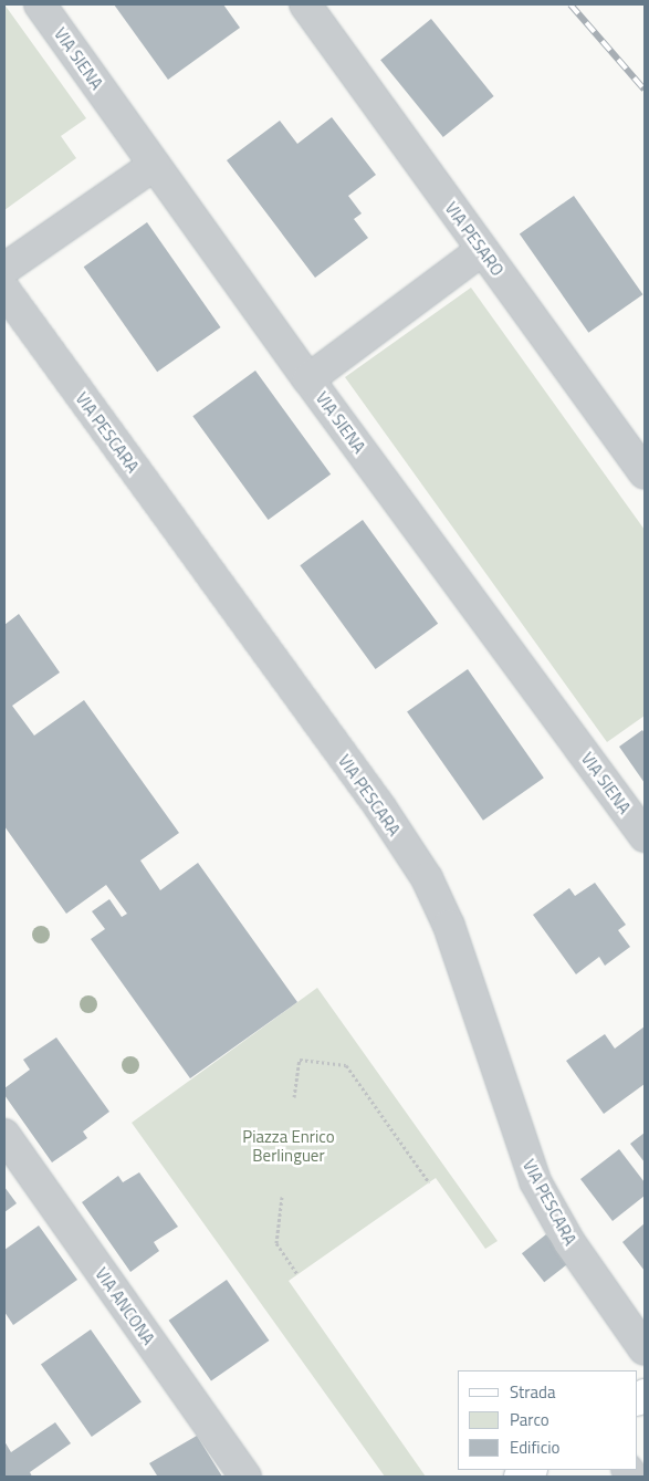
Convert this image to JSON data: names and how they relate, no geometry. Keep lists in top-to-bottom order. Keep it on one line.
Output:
{"streets":{"street":["VIA SIENA","VIA PESARO","VIA PESCARA","VIA ANCONA"]},"parks":["Piazza Enrico Berlinguer"],"legend":["Strada","Parco","Edificio"]}
